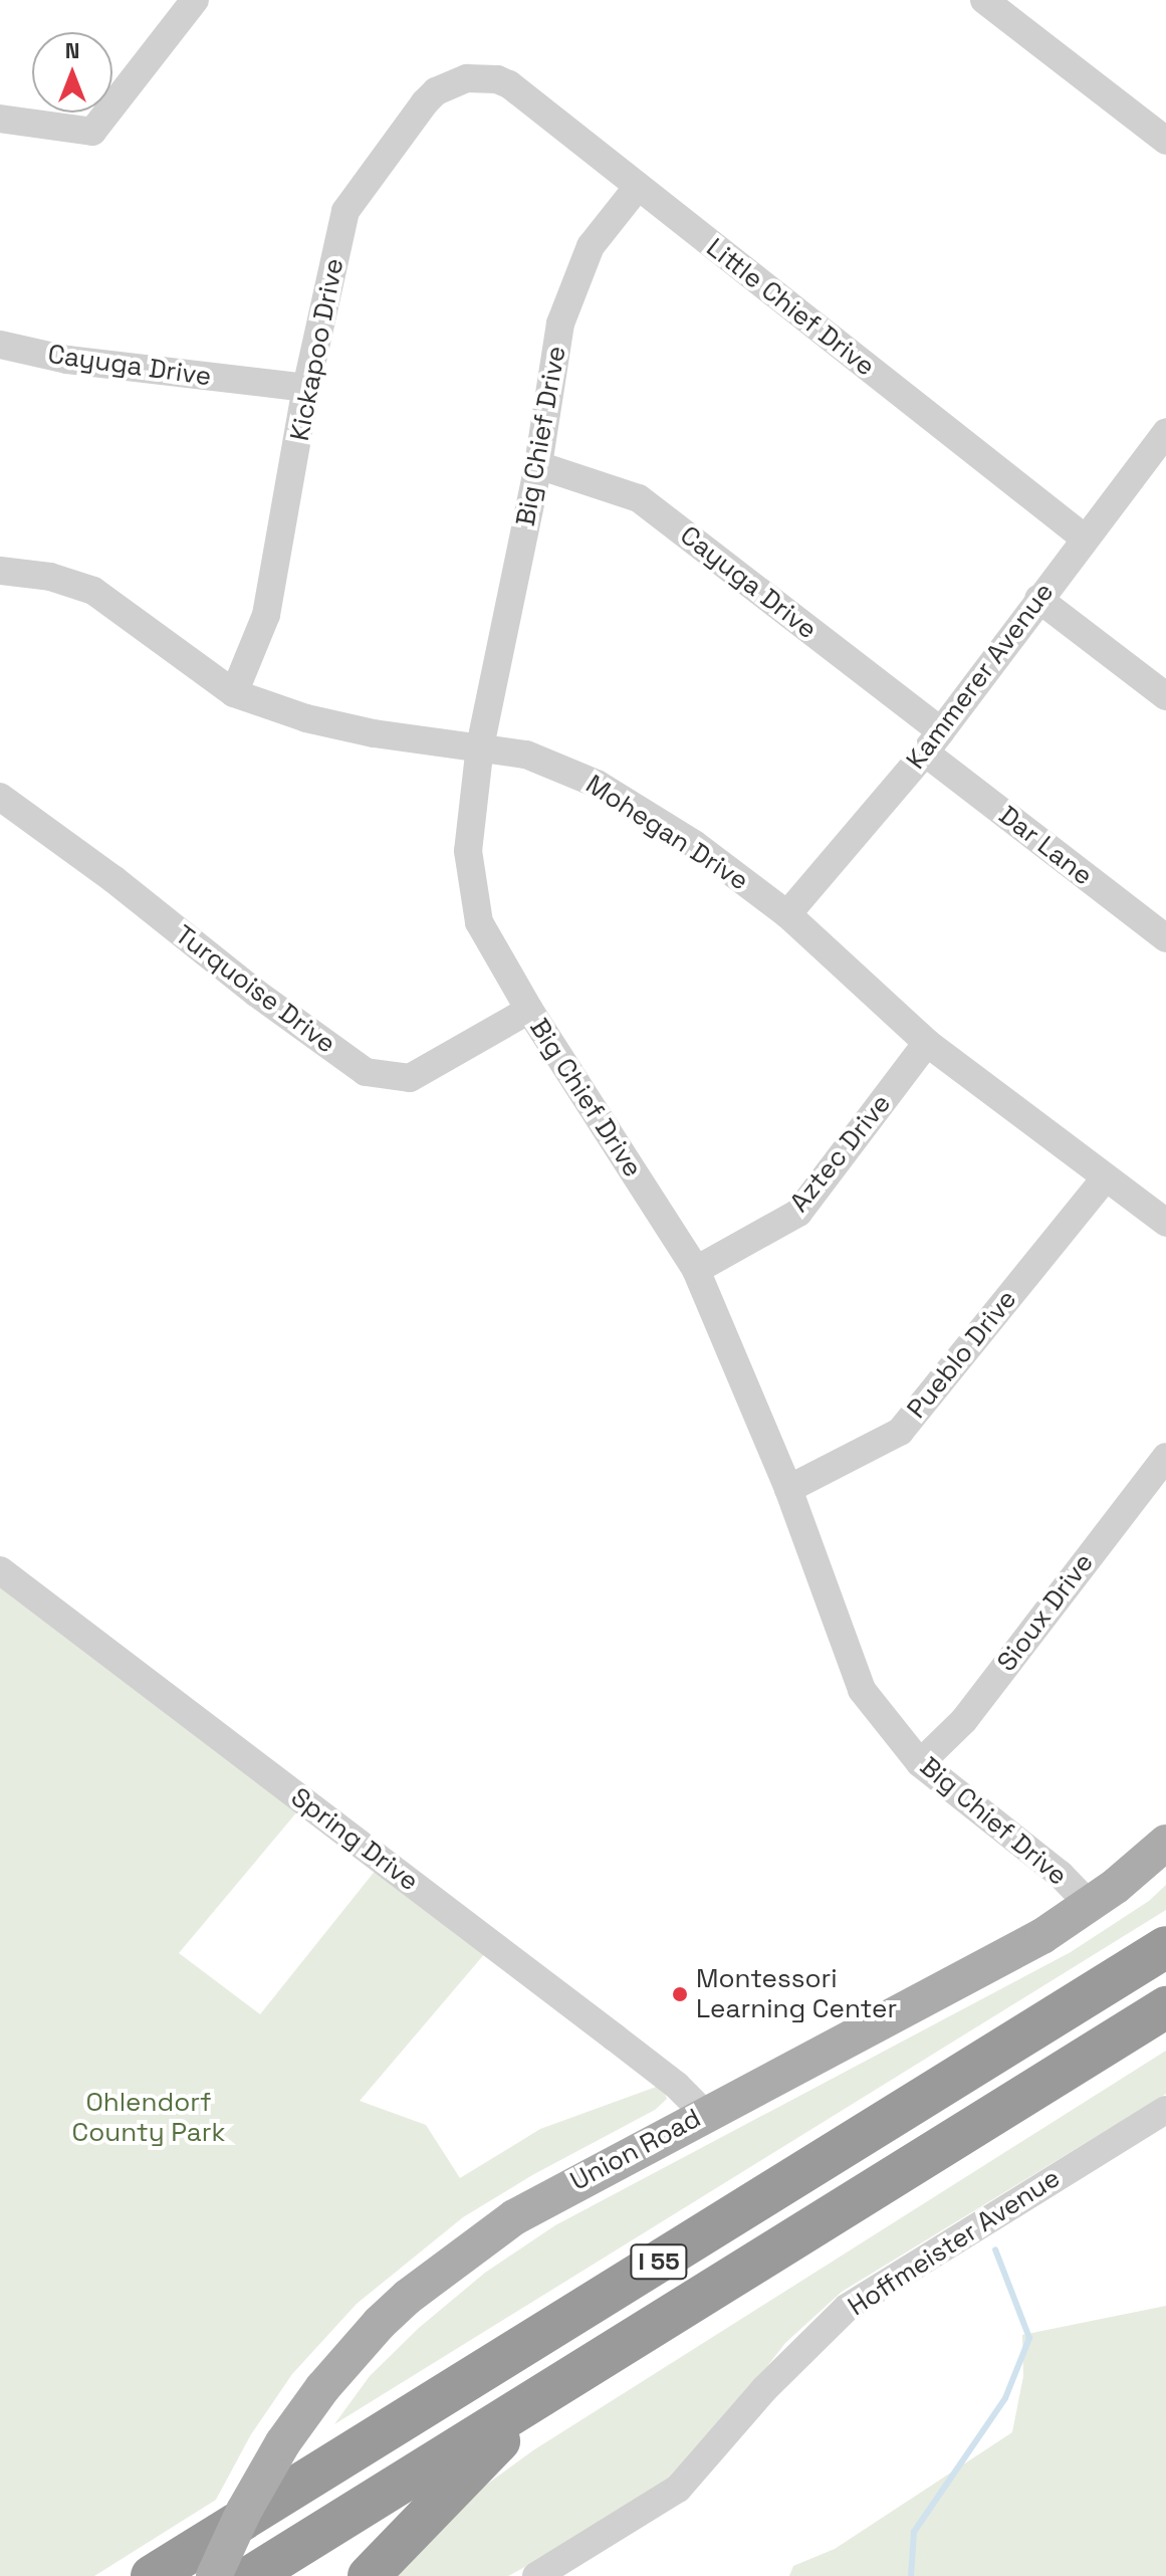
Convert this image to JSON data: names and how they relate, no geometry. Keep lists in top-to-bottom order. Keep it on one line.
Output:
{"streets":{"highway":["I 55"],"main road":["Union Road"],"street":["Little Chief Drive","Kickapoo Drive","Cayuga Drive","Big Chief Drive","Kammerer Avenue","Mohegan Drive","Dar Lane","Turquoise Drive","Aztec Drive","Pueblo Drive","Sioux Drive","Spring Drive","Hoffmeister Avenue"]},"crossings":[["Little Chief Drive","Kickapoo Drive"],["Little Chief Drive","Big Chief Drive"],["Little Chief Drive","Kammerer Avenue"],["Kickapoo Drive","Cayuga Drive"],["Kickapoo Drive","Mohegan Drive"],["Cayuga Drive","Big Chief Drive"],["Cayuga Drive","Kammerer Avenue"],["Cayuga Drive","Dar Lane"],["Big Chief Drive","Mohegan Drive"],["Big Chief Drive","Turquoise Drive"],["Big Chief Drive","Aztec Drive"],["Big Chief Drive","Pueblo Drive"],["Big Chief Drive","Sioux Drive"],["Big Chief Drive","Union Road"],["Kammerer Avenue","Mohegan Drive"],["Kammerer Avenue","Dar Lane"],["Mohegan Drive","Aztec Drive"],["Mohegan Drive","Pueblo Drive"],["Spring Drive","Union Road"]],"parks":["Ohlendorf County Park"],"places":["Montessori Learning Center"],"north":"top"}
